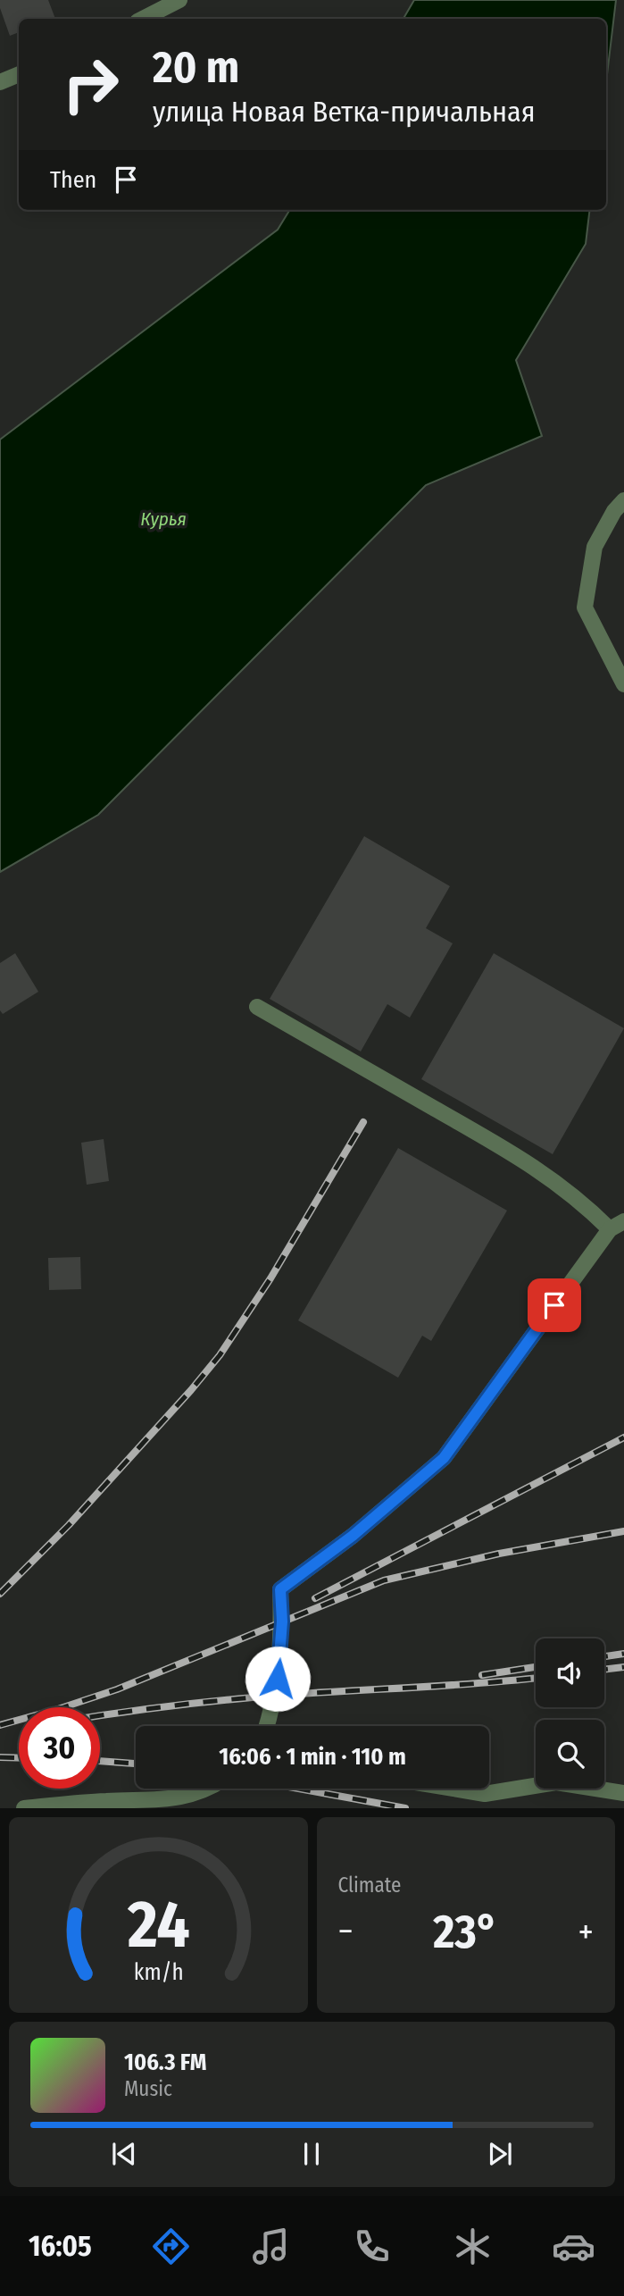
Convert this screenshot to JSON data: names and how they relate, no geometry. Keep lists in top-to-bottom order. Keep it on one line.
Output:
{"water":["Курья"],"page":{"turn":["20 m","улица Новая Ветка-причальная"],"then":"Then","limit":"30","trip":"16:06 · 1 min · 110 m","tile":"Climate","heat":["−","23°","+"],"song":["106.3 FM","Music"],"tabs":"16:05","gauge":["24","km/h"]}}
